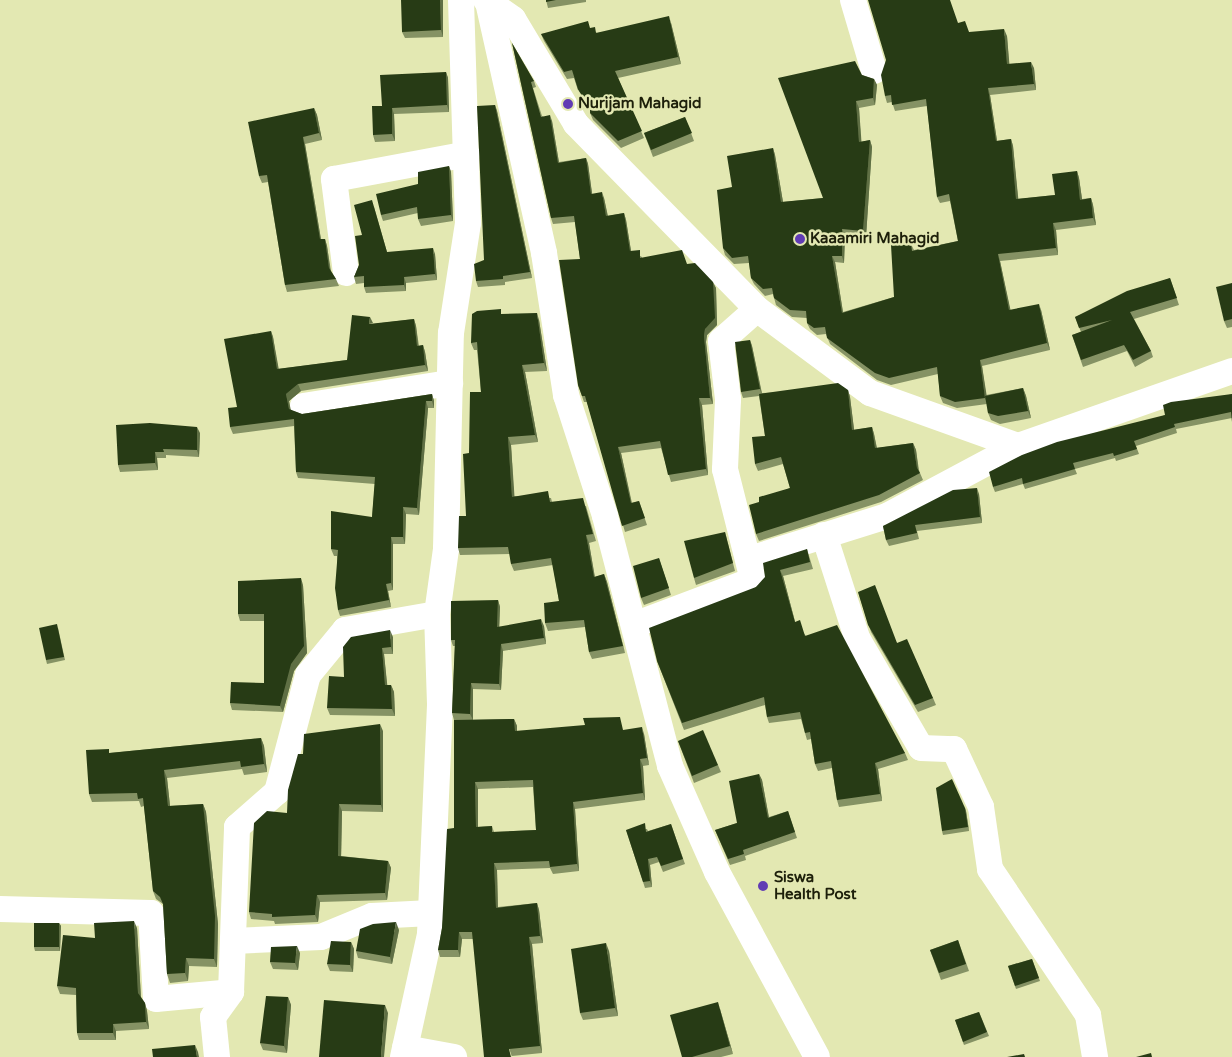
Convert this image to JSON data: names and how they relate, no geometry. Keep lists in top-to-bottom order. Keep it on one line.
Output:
{"places":["Nurijam Mahagid","Kaaamiri Mahagid","Siswa Health Post"]}
